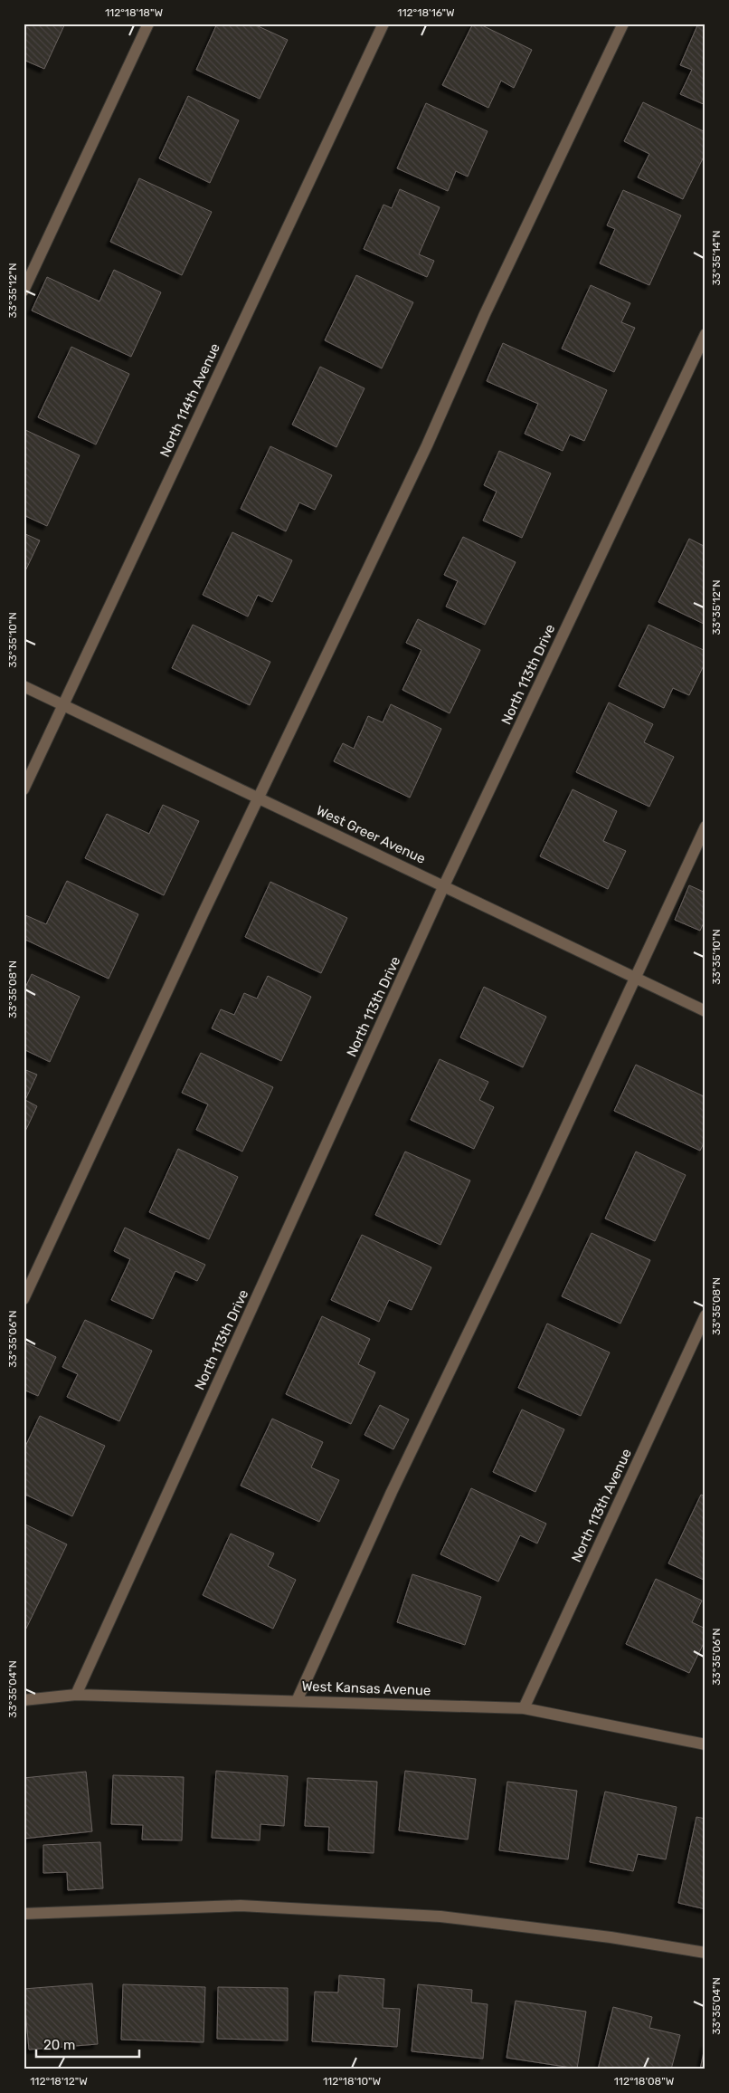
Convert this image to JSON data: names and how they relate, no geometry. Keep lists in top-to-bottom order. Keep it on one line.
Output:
{"streets":{"street":["North 114th Avenue","North 113th Drive","West Greer Avenue","North 113th Avenue","West Kansas Avenue"]},"crossings":[["North 114th Avenue","West Greer Avenue"],["North 113th Drive","West Greer Avenue"],["North 113th Drive","West Kansas Avenue"],["North 113th Avenue","West Kansas Avenue"]],"scale_bar":"20 m","coordinates":["112°18'18\"W","112°18'16\"W","33°35'14\"N","33°35'12\"N","33°35'10\"N","33°35'08\"N","33°35'06\"N","33°35'04\"N","112°18'12\"W","112°18'10\"W","112°18'08\"W"]}
